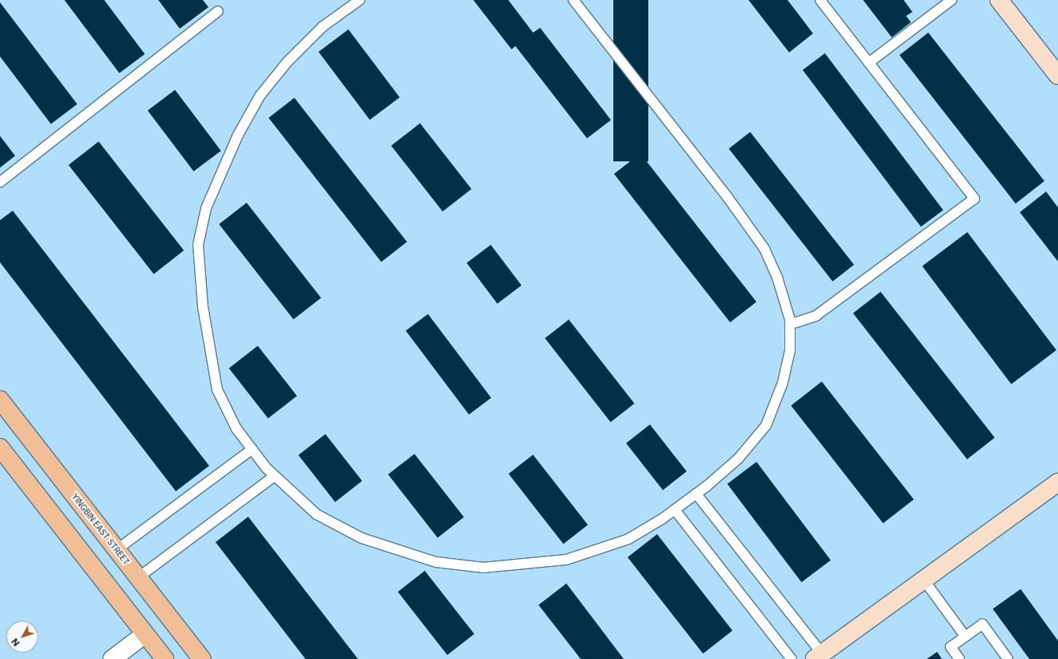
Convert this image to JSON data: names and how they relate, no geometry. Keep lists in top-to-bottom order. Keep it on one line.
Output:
{"streets":{"main road":["YINGBIN EAST STREET"]},"north":"bottom left"}
